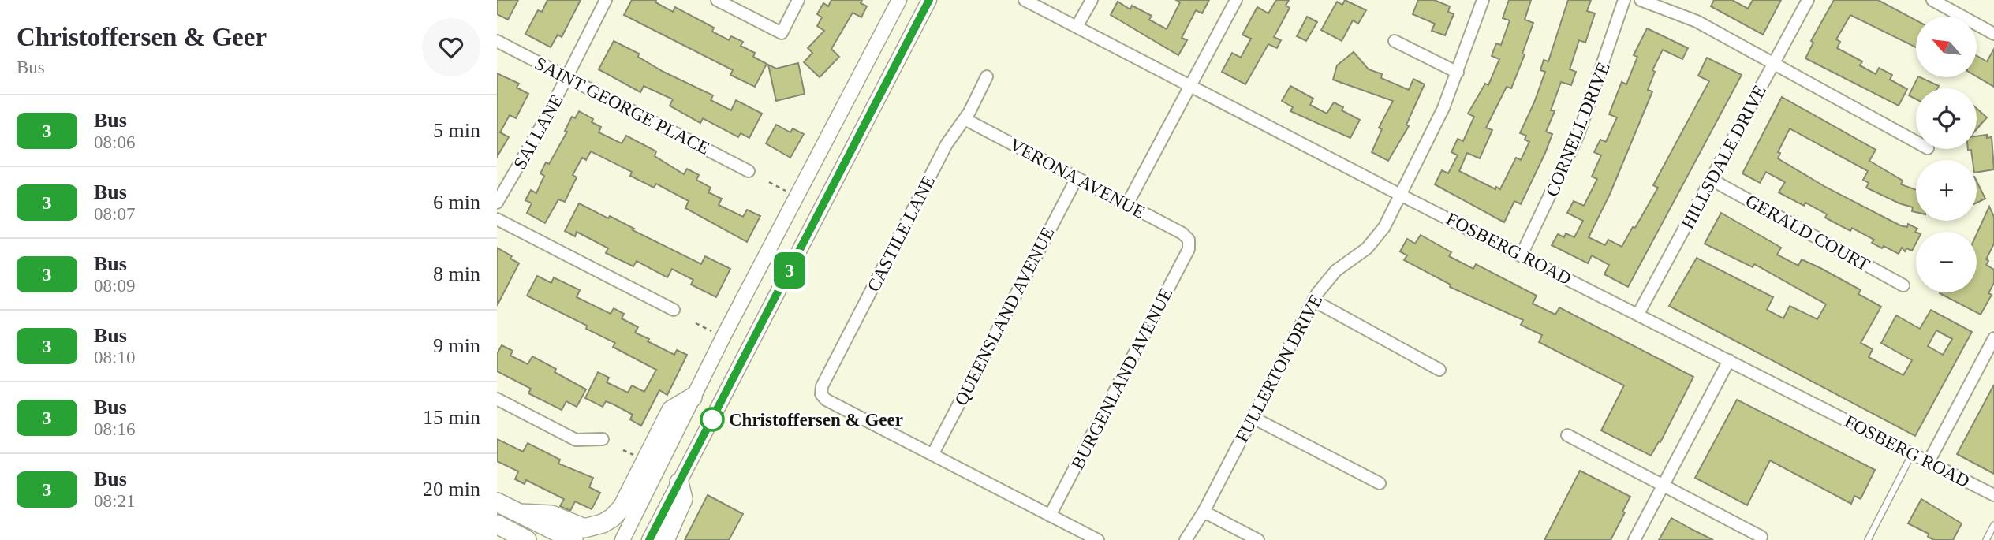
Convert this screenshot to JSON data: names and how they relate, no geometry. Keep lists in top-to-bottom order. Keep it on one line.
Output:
{"streets":{"street":["SAINT GEORGE PLACE","CORNELL DRIVE","SAI LANE","HILLSDALE DRIVE","VERONA AVENUE","GERALD COURT","CASTILE LANE","FOSBERG ROAD","QUEENSLAND AVENUE","FULLERTON DRIVE","BURGENLAND AVENUE"]},"crossings":[["SAINT GEORGE PLACE","SAI LANE"],["CORNELL DRIVE","FOSBERG ROAD"],["HILLSDALE DRIVE","GERALD COURT"],["HILLSDALE DRIVE","FOSBERG ROAD"],["VERONA AVENUE","CASTILE LANE"],["VERONA AVENUE","QUEENSLAND AVENUE"],["VERONA AVENUE","BURGENLAND AVENUE"],["CASTILE LANE","QUEENSLAND AVENUE"],["FOSBERG ROAD","FULLERTON DRIVE"]],"places":["Christoffersen & Geer"],"lines":["bus line 3"],"north":"top left","page":{"heading":["Christoffersen & Geer","Bus"],"on_map":"3","map_buttons":["+","−"],"list":[{"mark":"3","name":"Bus","note":"08:06","value":"5 min"},{"mark":"3","name":"Bus","note":"08:07","value":"6 min"},{"mark":"3","name":"Bus","note":"08:09","value":"8 min"},{"mark":"3","name":"Bus","note":"08:10","value":"9 min"},{"mark":"3","name":"Bus","note":"08:16","value":"15 min"},{"mark":"3","name":"Bus","note":"08:21","value":"20 min"}]}}
